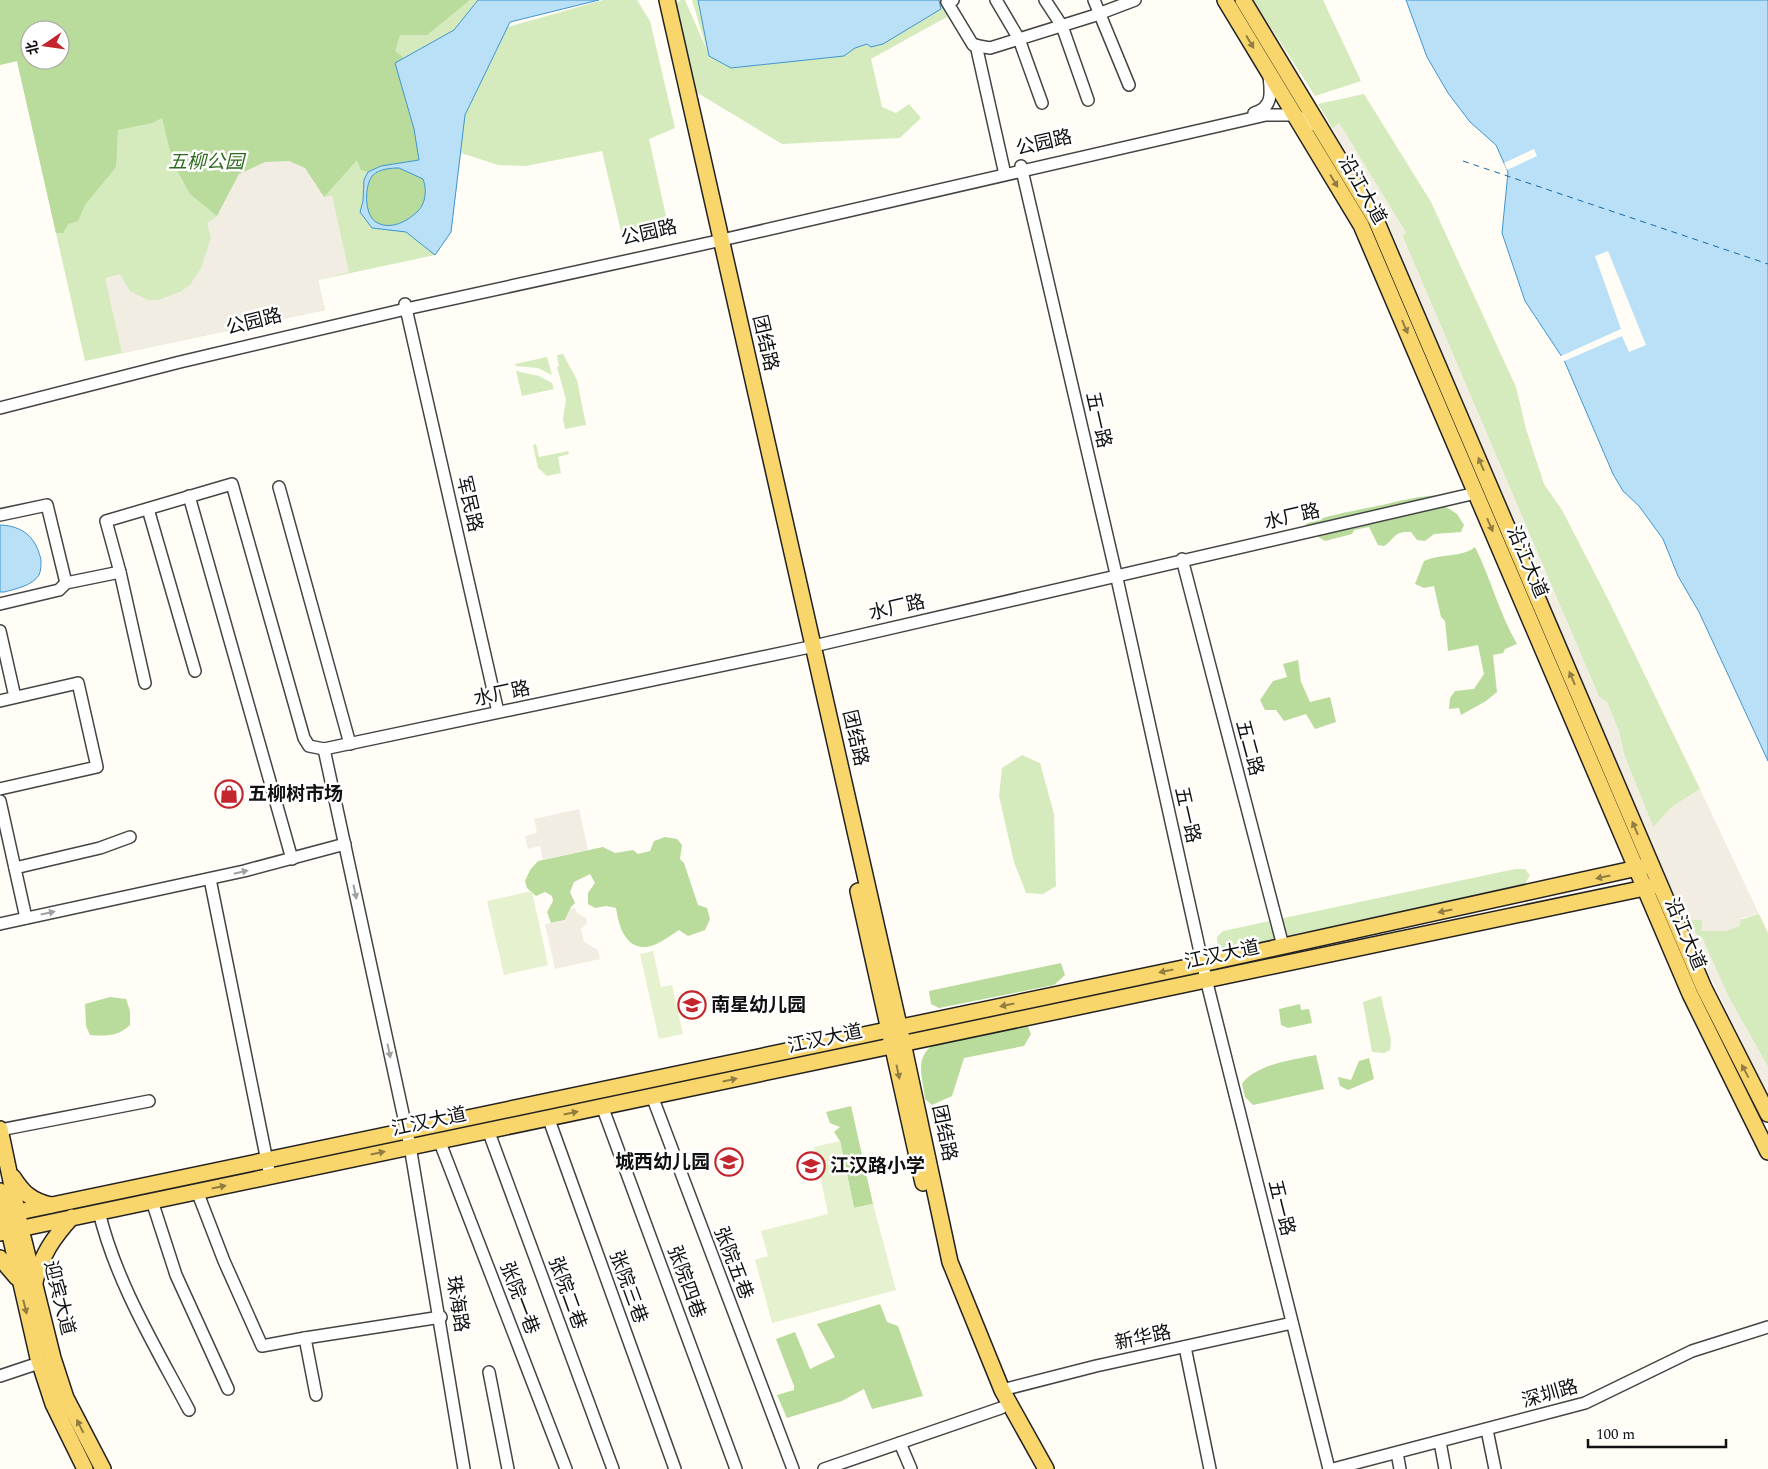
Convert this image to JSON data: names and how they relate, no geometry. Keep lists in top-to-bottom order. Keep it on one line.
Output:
{"streets":{"main road":["沿江大道","团结路","江汉大道","迎宾大道"],"street":["公园路","五一路","军民路","水厂路","五二路","张院五巷","张院四巷","张院三巷","张院二巷","张院一巷","珠海路","新华路","深圳路"]},"crossings":[["公园路","沿江大道"],["公园路","团结路"],["公园路","五一路"],["公园路","军民路"],["沿江大道","水厂路"],["沿江大道","江汉大道"],["团结路","水厂路"],["团结路","江汉大道"],["团结路","新华路"],["五一路","水厂路"],["五一路","江汉大道"],["五一路","新华路"],["军民路","水厂路"],["水厂路","五二路"],["水厂路","珠海路"],["五二路","江汉大道"],["江汉大道","张院五巷"],["江汉大道","张院四巷"],["江汉大道","张院三巷"],["江汉大道","张院二巷"],["江汉大道","迎宾大道"],["江汉大道","张院一巷"],["江汉大道","珠海路"]],"one_way":["珠海路"],"parks":["五柳公园"],"places":{"shop":["五柳树市场"],"school or university":["南星幼儿园","城西幼儿园","江汉路小学"]},"scale_bar":"100 m","north":"left"}
